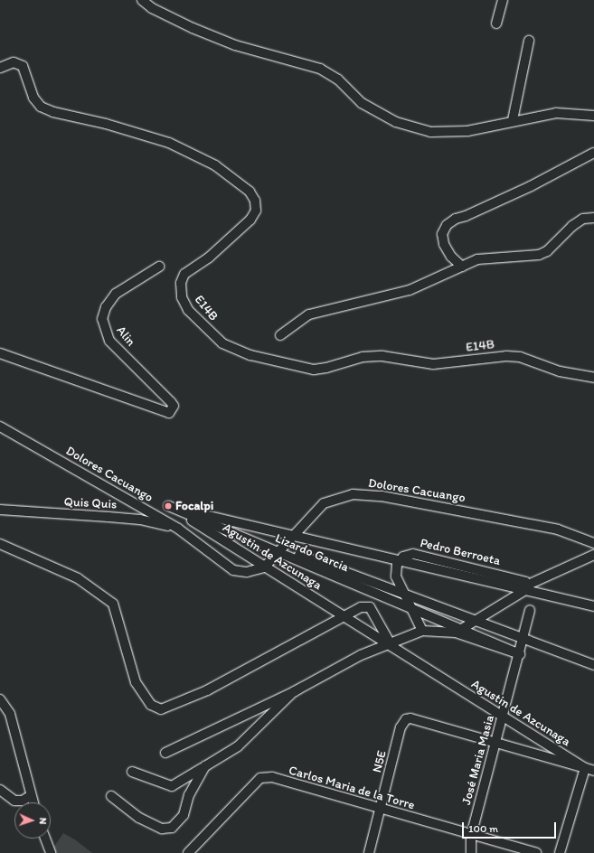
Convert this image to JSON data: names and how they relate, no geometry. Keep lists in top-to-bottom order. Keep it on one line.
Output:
{"streets":{"street":["E14B","Alin","Dolores Cacuango","Quis Quis","Pedro Berroeta","Lizardo Garcia","Agustin de Azcunaga","José Maria Masia","N5E","Carlos Maria de la Torre"]},"crossings":[["Dolores Cacuango","Quis Quis"],["Dolores Cacuango","Lizardo Garcia"],["Dolores Cacuango","Agustin de Azcunaga"],["Pedro Berroeta","Agustin de Azcunaga"],["Lizardo Garcia","Agustin de Azcunaga"],["Lizardo Garcia","José Maria Masia"],["Agustin de Azcunaga","José Maria Masia"],["José Maria Masia","N5E"],["José Maria Masia","Carlos Maria de la Torre"],["N5E","Carlos Maria de la Torre"]],"places":["Focalpi"],"scale_bar":"100 m","north":"right"}
